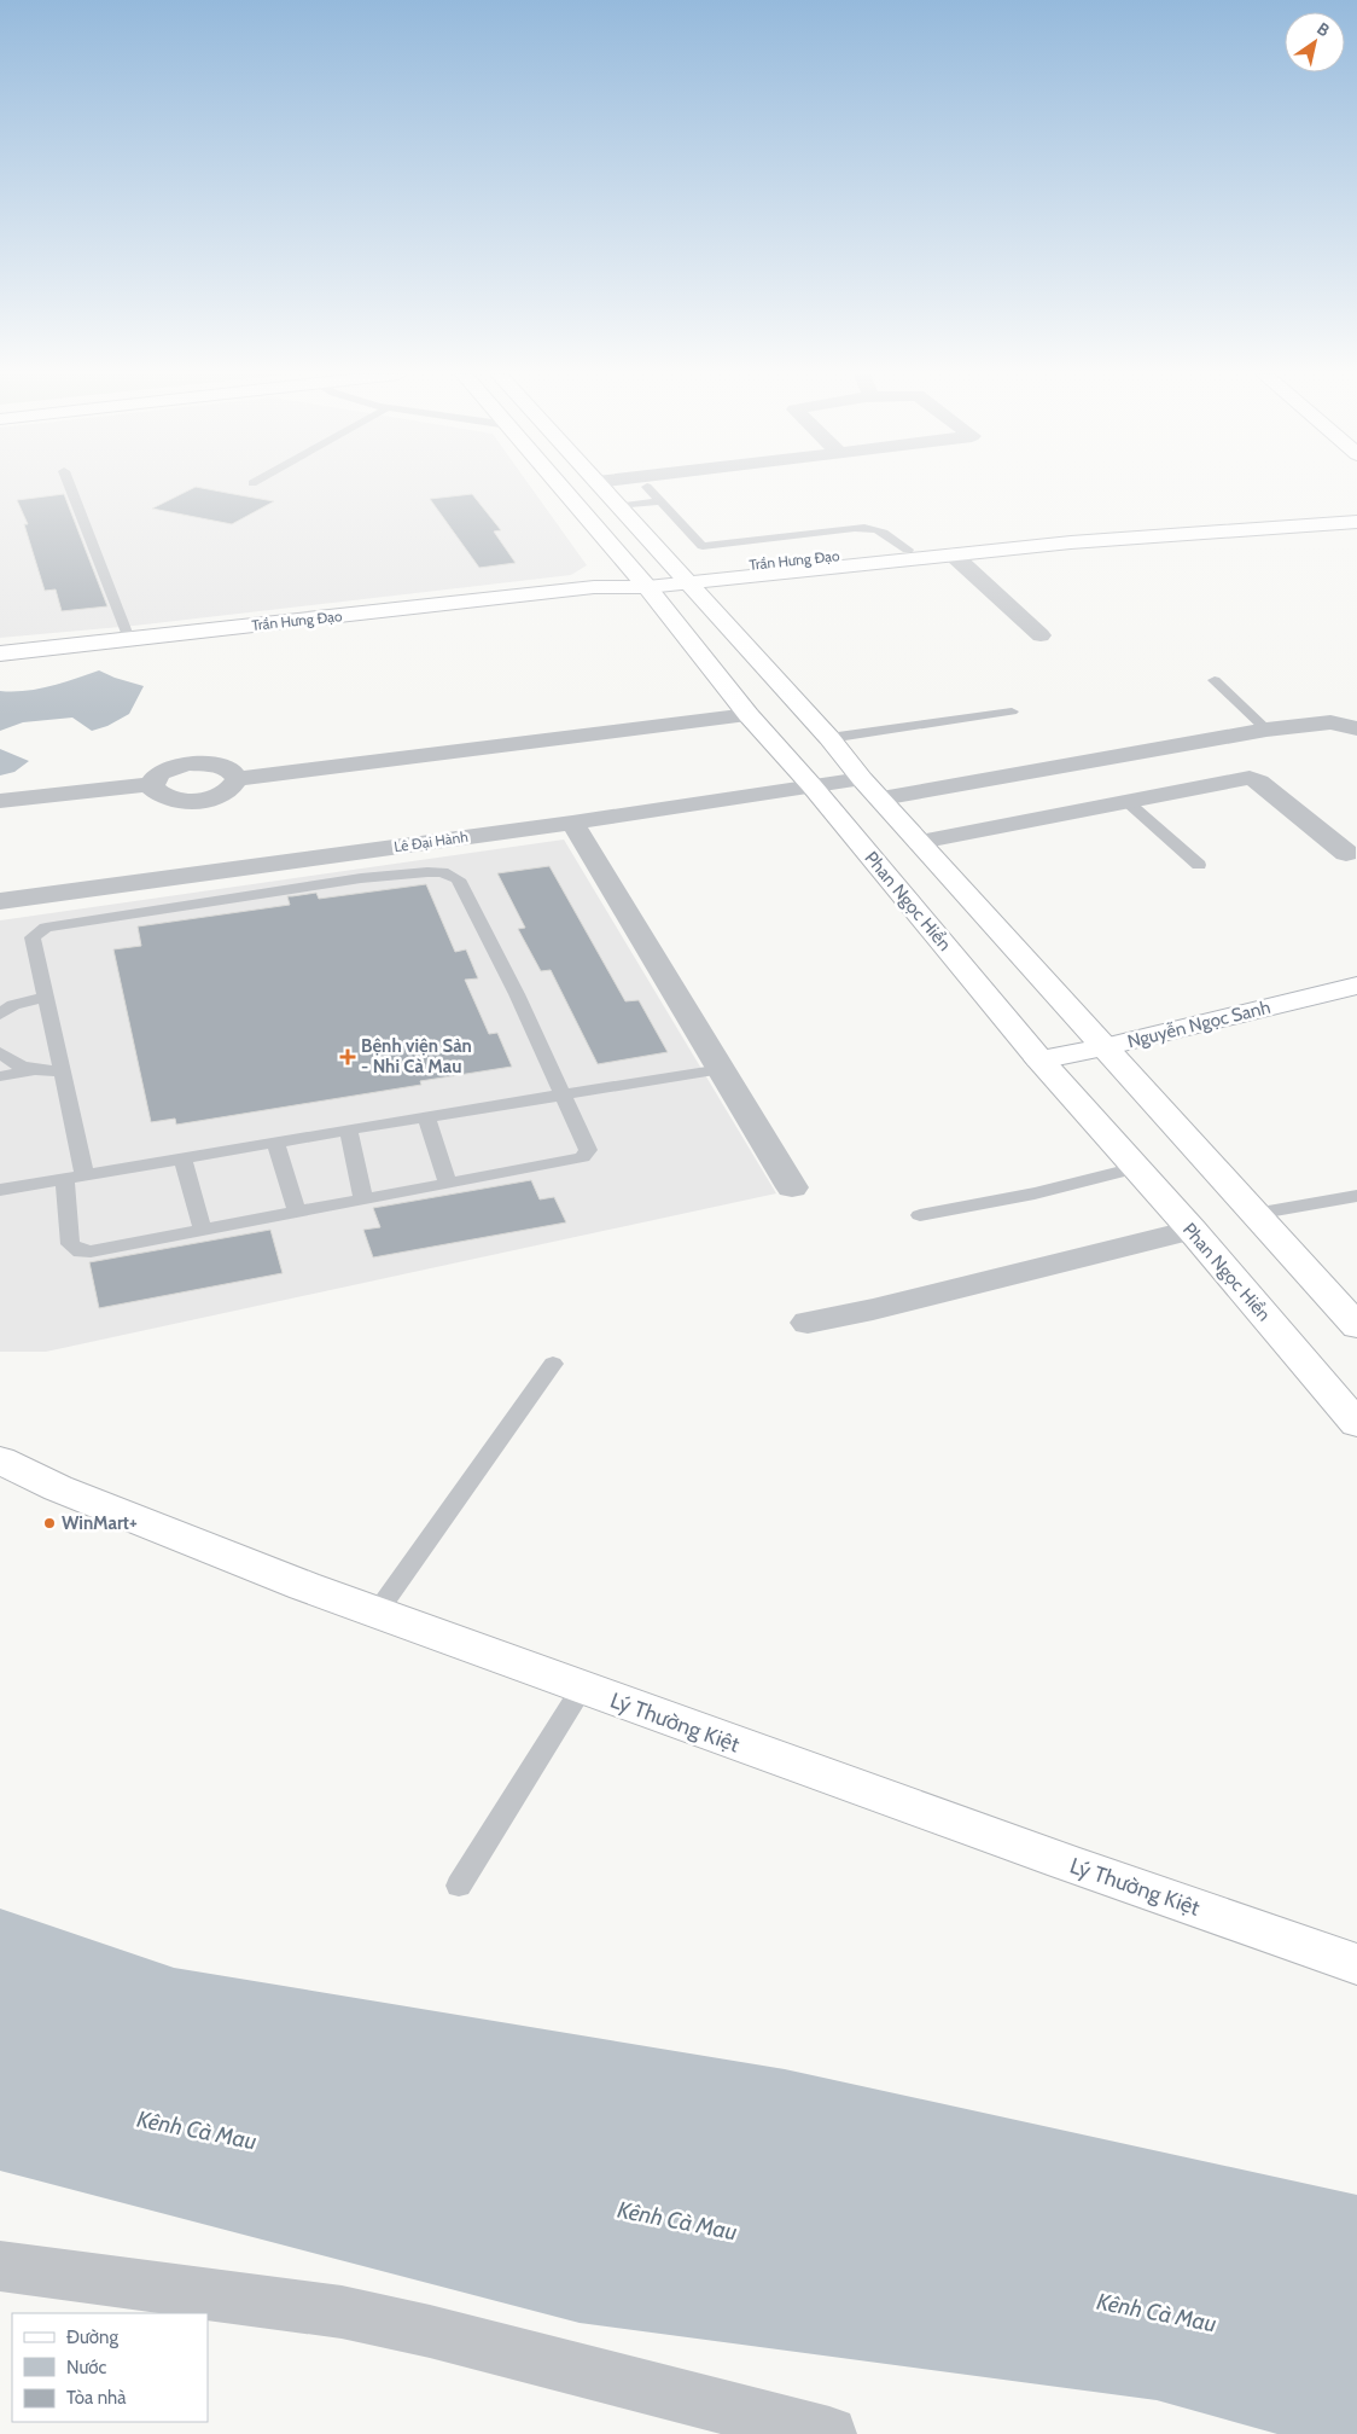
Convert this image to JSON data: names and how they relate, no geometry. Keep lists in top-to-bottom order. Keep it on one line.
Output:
{"streets":{"main road":["Trần Hưng Đạo","Phan Ngọc Hiển","Nguyễn Ngọc Sanh","Lý Thường Kiệt"],"street":["Lê Đại Hành"]},"crossings":[["Trần Hưng Đạo","Phan Ngọc Hiển"],["Lê Đại Hành","Phan Ngọc Hiển"],["Phan Ngọc Hiển","Nguyễn Ngọc Sanh"]],"water":["Kênh Cà Mau"],"places":{"health":["Bệnh viện Sản - Nhi Cà Mau"],"other":["WinMart+"]},"legend":["Đường","Nước","Tòa nhà"],"north":"top right"}
